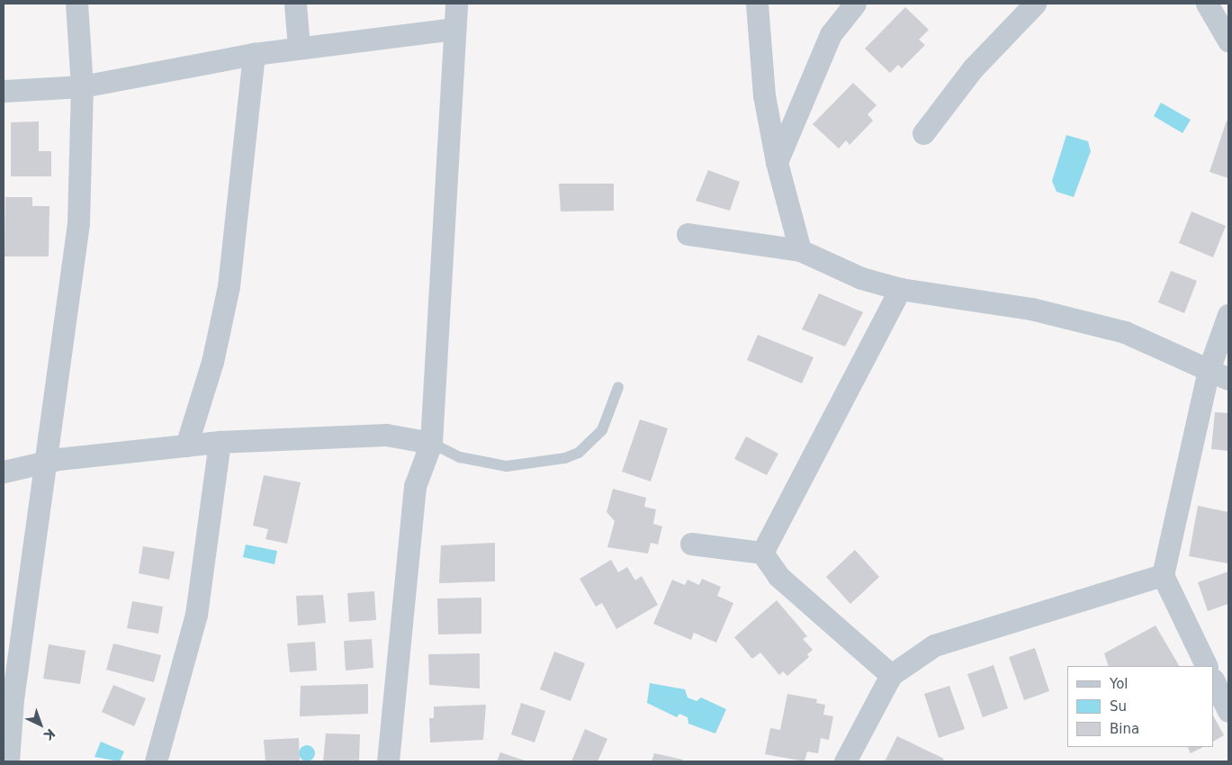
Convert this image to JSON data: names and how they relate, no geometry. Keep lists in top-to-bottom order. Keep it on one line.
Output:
{"legend":["Yol","Su","Bina"],"north":"bottom right"}
